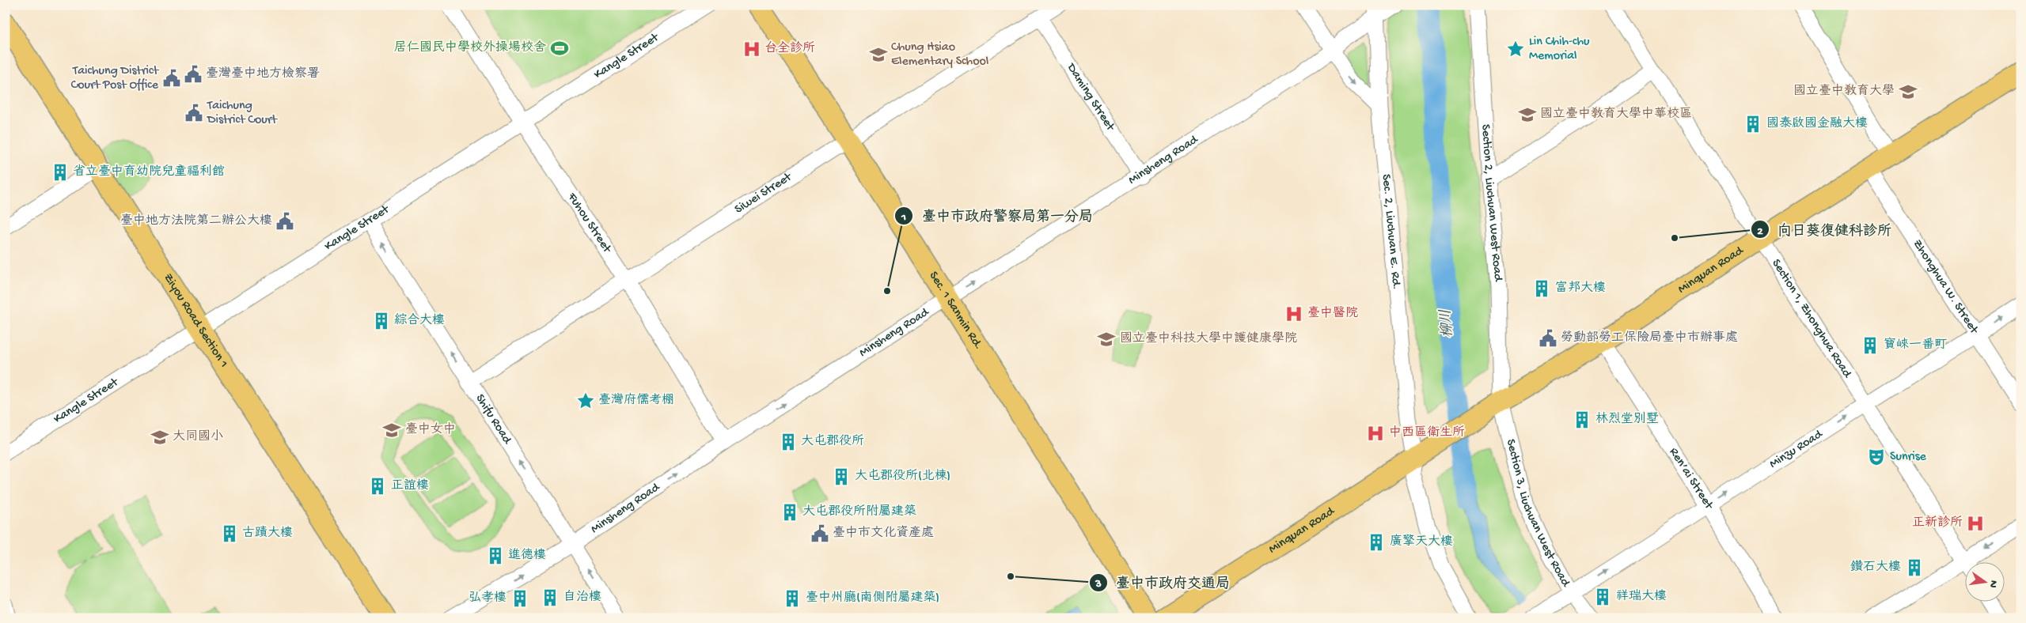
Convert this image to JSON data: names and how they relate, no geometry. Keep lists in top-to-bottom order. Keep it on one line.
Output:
{"streets":{"main road":["Minquan Road","Sec. 1 Sanmin Rd.","Ziyou Road Section 1"],"street":["Kangle Street","Daming Street","Minsheng Road","Siwei Street","Section 2, Liuchuan West Road","Fuhou Street","Sec. 2, Liuchuan E. Rd.","Zhonghua W. Street","Section 1, Zhonghua Road","Shifu Road","Minzu Road","Ren’ai Street","Section 3, Liuchuan West Road"]},"crossings":[["Kangle Street","Fuhou Street"],["Kangle Street","Ziyou Road Section 1"],["Kangle Street","Shifu Road"],["Daming Street","Minsheng Road"],["Daming Street","Siwei Street"],["Minsheng Road","Fuhou Street"],["Minsheng Road","Sec. 2, Liuchuan E. Rd."],["Minsheng Road","Sec. 1 Sanmin Rd."],["Minsheng Road","Shifu Road"],["Siwei Street","Fuhou Street"],["Siwei Street","Sec. 1 Sanmin Rd."],["Siwei Street","Shifu Road"],["Section 2, Liuchuan West Road","Minquan Road"],["Section 2, Liuchuan West Road","Section 3, Liuchuan West Road"],["Sec. 2, Liuchuan E. Rd.","Minquan Road"],["Minquan Road","Zhonghua W. Street"],["Minquan Road","Section 1, Zhonghua Road"],["Minquan Road","Ren’ai Street"],["Minquan Road","Section 3, Liuchuan West Road"],["Zhonghua W. Street","Minzu Road"],["Section 1, Zhonghua Road","Minzu Road"],["Minzu Road","Ren’ai Street"],["Minzu Road","Section 3, Liuchuan West Road"]],"one_way":["Minsheng Road","Shifu Road","Minzu Road"],"water":["柳川"],"places":{"sports":["居仁國民中學校外操場校舍"],"hospital":["台全診所","臺中醫院","中西區衛生所","正新診所"],"place":["Lin Chih-chu Memorial","臺灣府儒考棚"],"school or university":["Chung Hsiao Elementary School","國立臺中教育大學","國立臺中教育大學中華校區","國立臺中科技大學中護健康學院","臺中女中","大同國小"],"public building":["臺灣臺中地方檢察署","Taichung District Court Post Office","Taichung District Court","臺中地方法院第二辦公大樓","勞動部勞工保險局臺中市辦事處","臺中市文化資產處"],"building":["國泰啟國金融大樓","省立臺中育幼院兒童福利館","富邦大樓","綜合大樓","寶崍一番町","林烈堂別墅","大屯郡役所","大屯郡役所(北棟)","正誼樓","大屯郡役所附屬建築","古蹟大樓","廣擎天大樓","進德樓","鑽石大樓","祥瑞大樓","自治樓","弘孝樓","臺中州廳(南側附屬建築)"],"other":["向日葵復健科診所","臺中市政府警察局第一分局","臺中市政府交通局"],"theatre":["Sunrise"]},"north":"right"}
